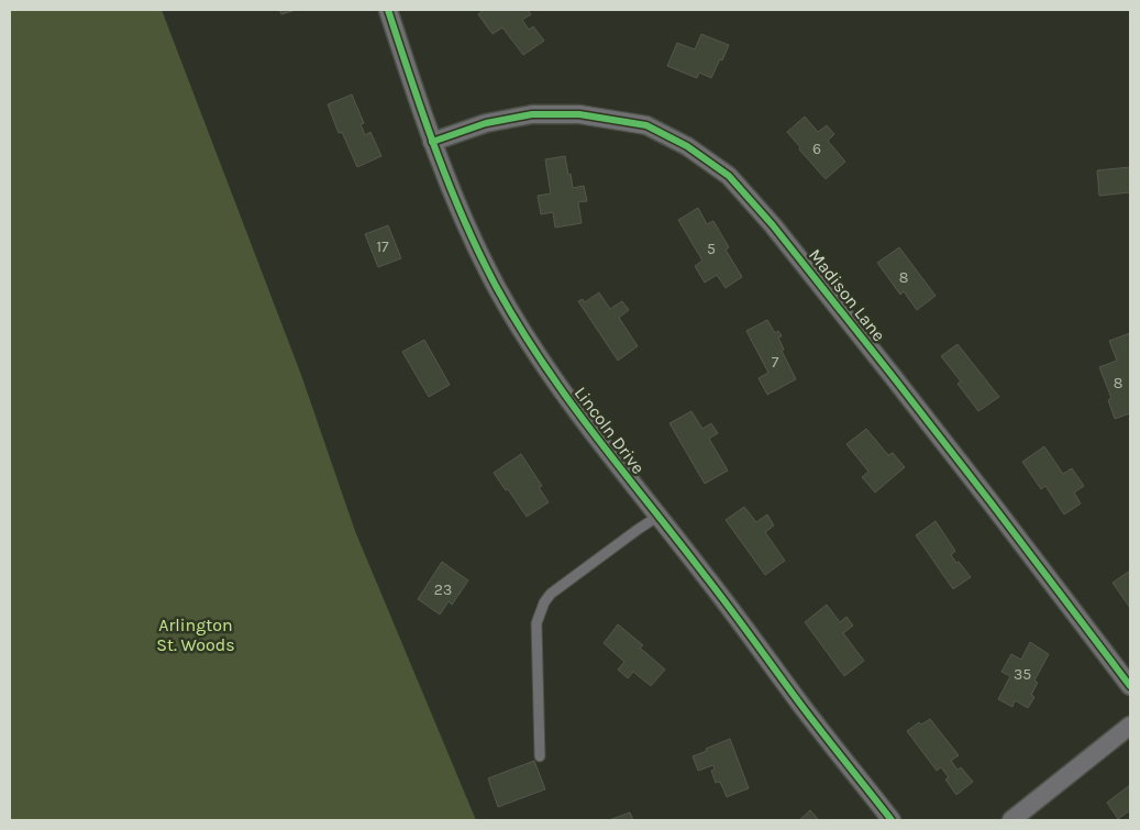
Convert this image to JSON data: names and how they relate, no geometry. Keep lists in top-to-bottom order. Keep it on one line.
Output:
{"streets":{"street":["Madison Lane","Lincoln Drive"]},"crossings":[["Madison Lane","Lincoln Drive"]],"parks":["Arlington St. Woods"],"house_numbers":["6","17","5","8","7","8","23","35"]}
